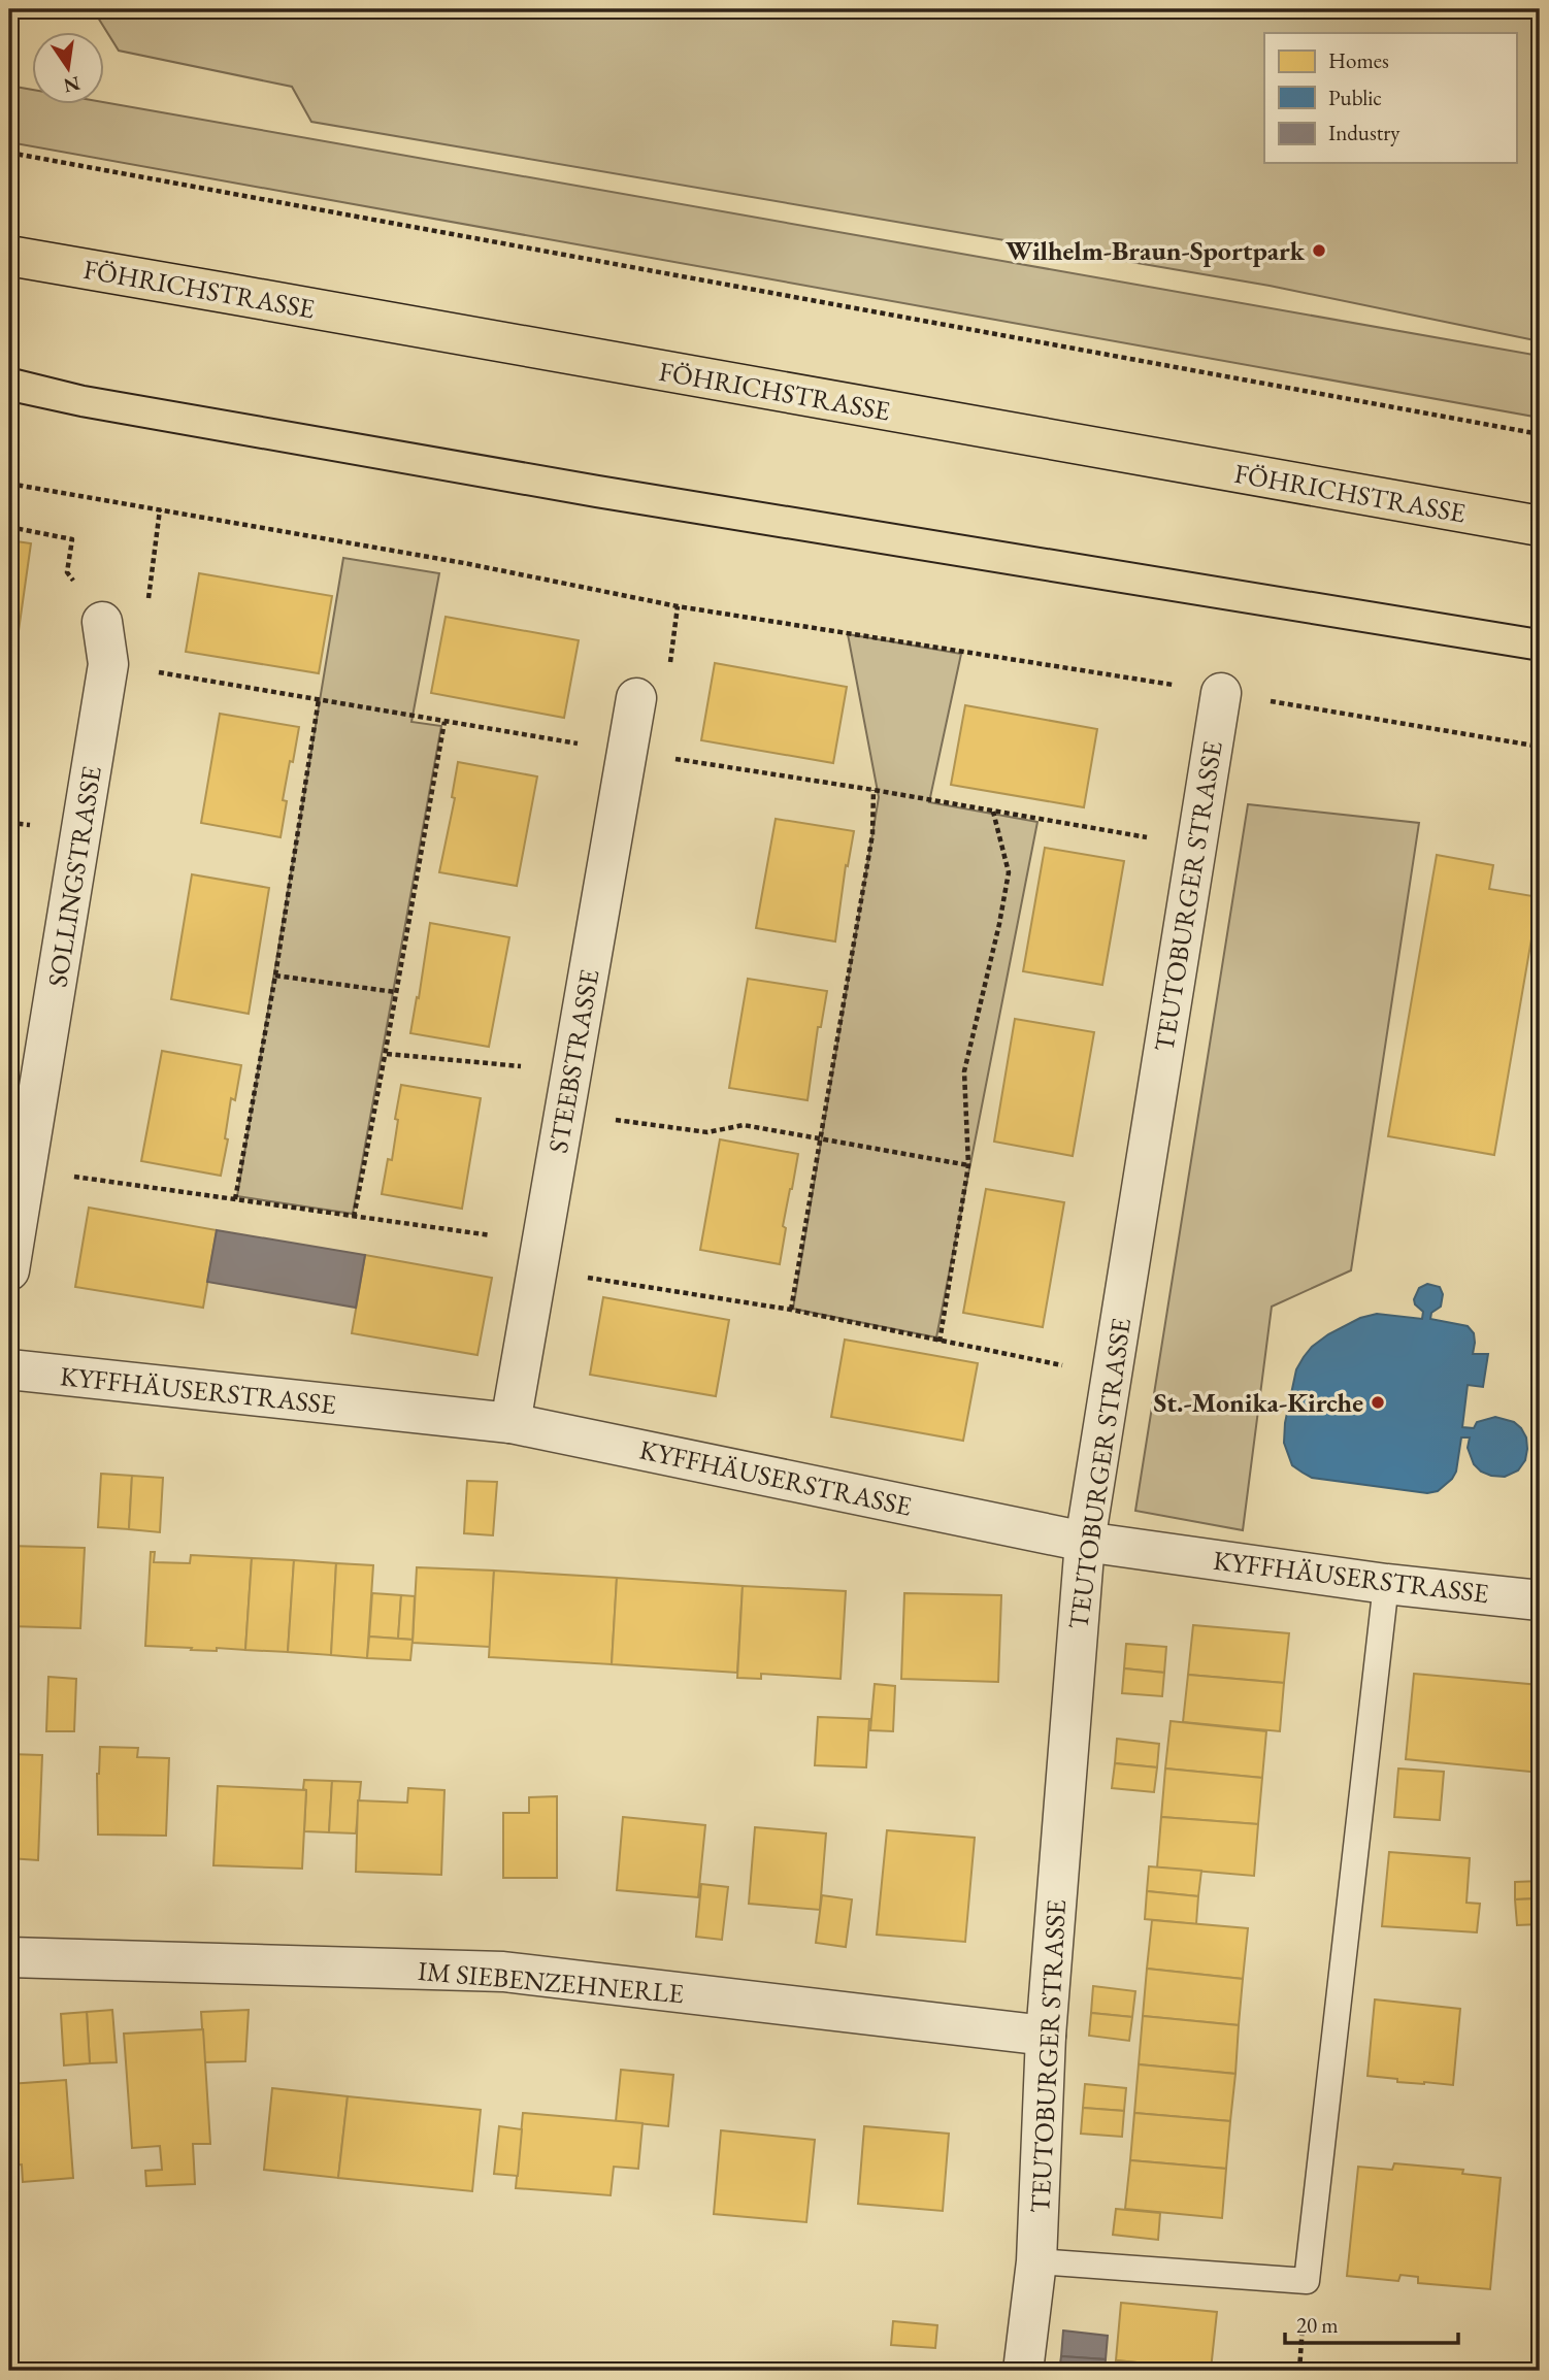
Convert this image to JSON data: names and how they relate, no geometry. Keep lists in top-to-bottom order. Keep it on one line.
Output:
{"streets":{"main road":["FÖHRICHSTRASSE"],"street":["SOLLINGSTRASSE","TEUTOBURGER STRASSE","STEEBSTRASSE","KYFFHÄUSERSTRASSE","IM SIEBENZEHNERLE"]},"crossings":[["TEUTOBURGER STRASSE","KYFFHÄUSERSTRASSE"],["TEUTOBURGER STRASSE","IM SIEBENZEHNERLE"],["STEEBSTRASSE","KYFFHÄUSERSTRASSE"]],"places":["Wilhelm-Braun-Sportpark","St.-Monika-Kirche"],"legend":["Homes","Public","Industry"],"scale_bar":"20 m","north":"bottom"}
